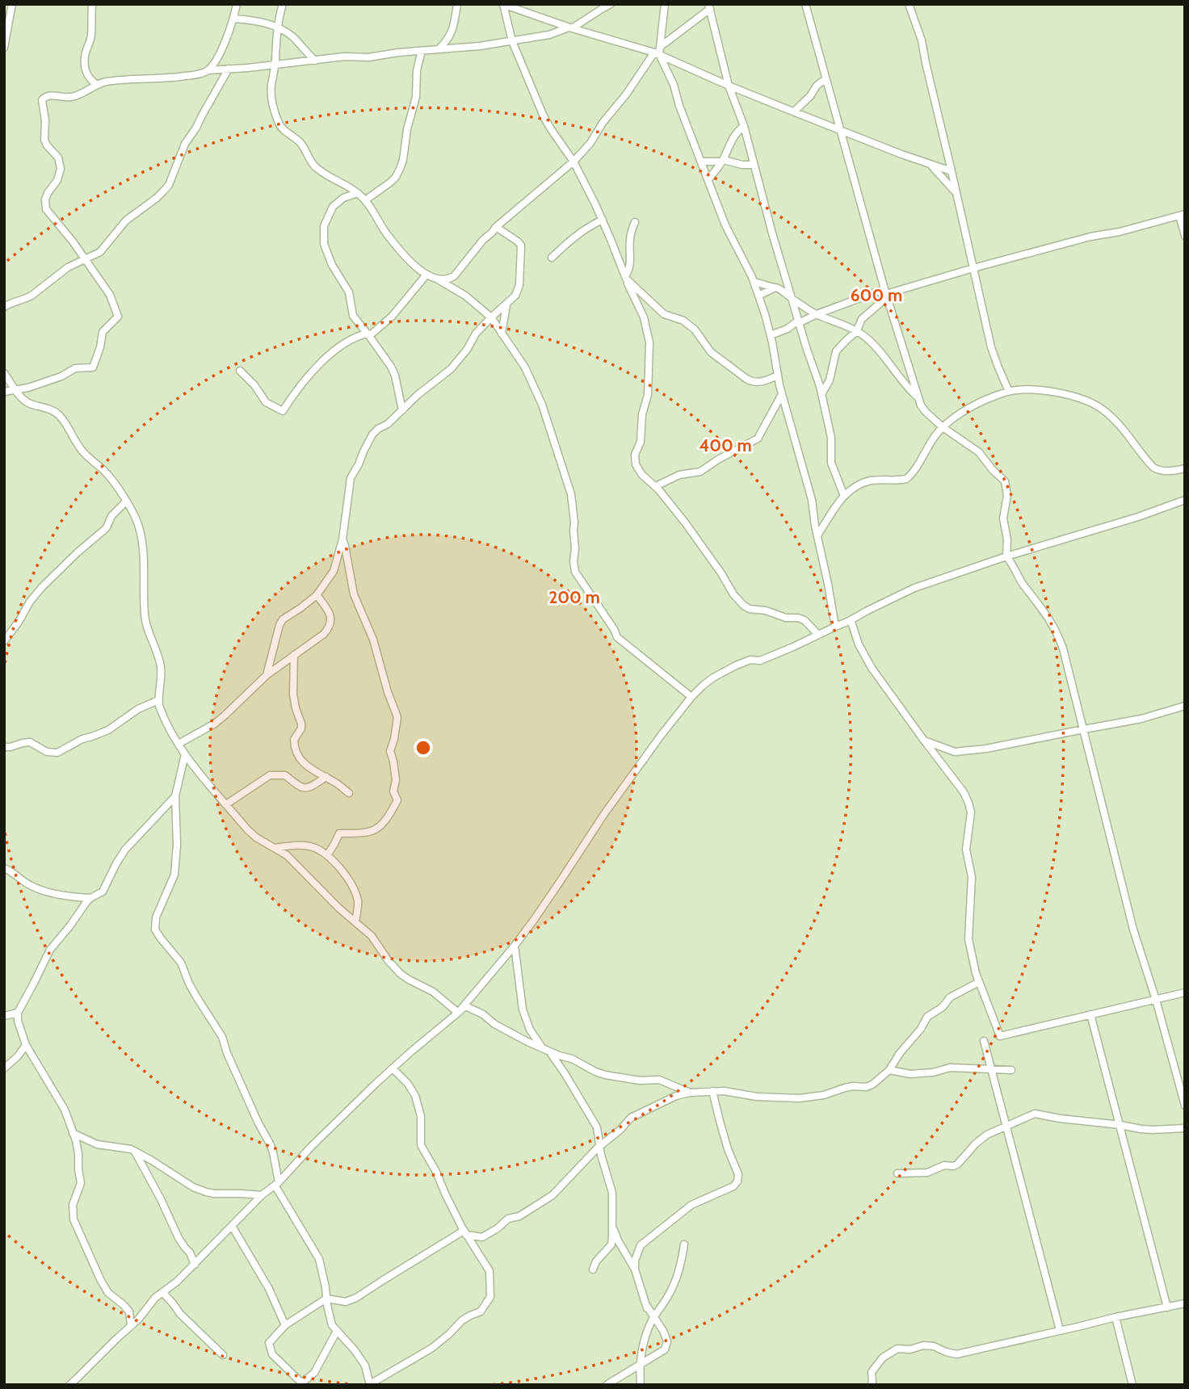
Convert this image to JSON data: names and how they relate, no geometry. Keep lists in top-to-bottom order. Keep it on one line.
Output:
{"rings":["600 m","400 m","200 m"]}
